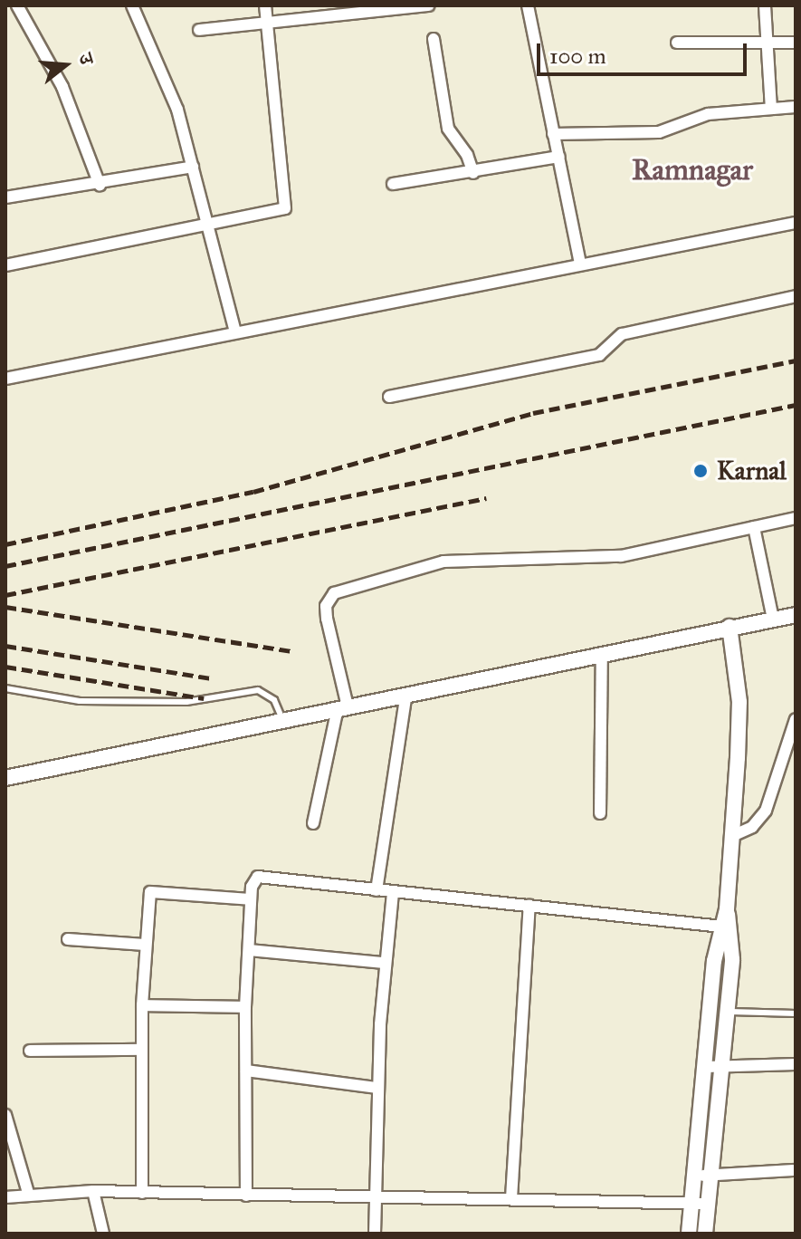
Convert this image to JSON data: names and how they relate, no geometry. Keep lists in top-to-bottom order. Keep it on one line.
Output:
{"districts":["Ramnagar"],"places":["Karnal"],"scale_bar":"100 m","north":"right"}
